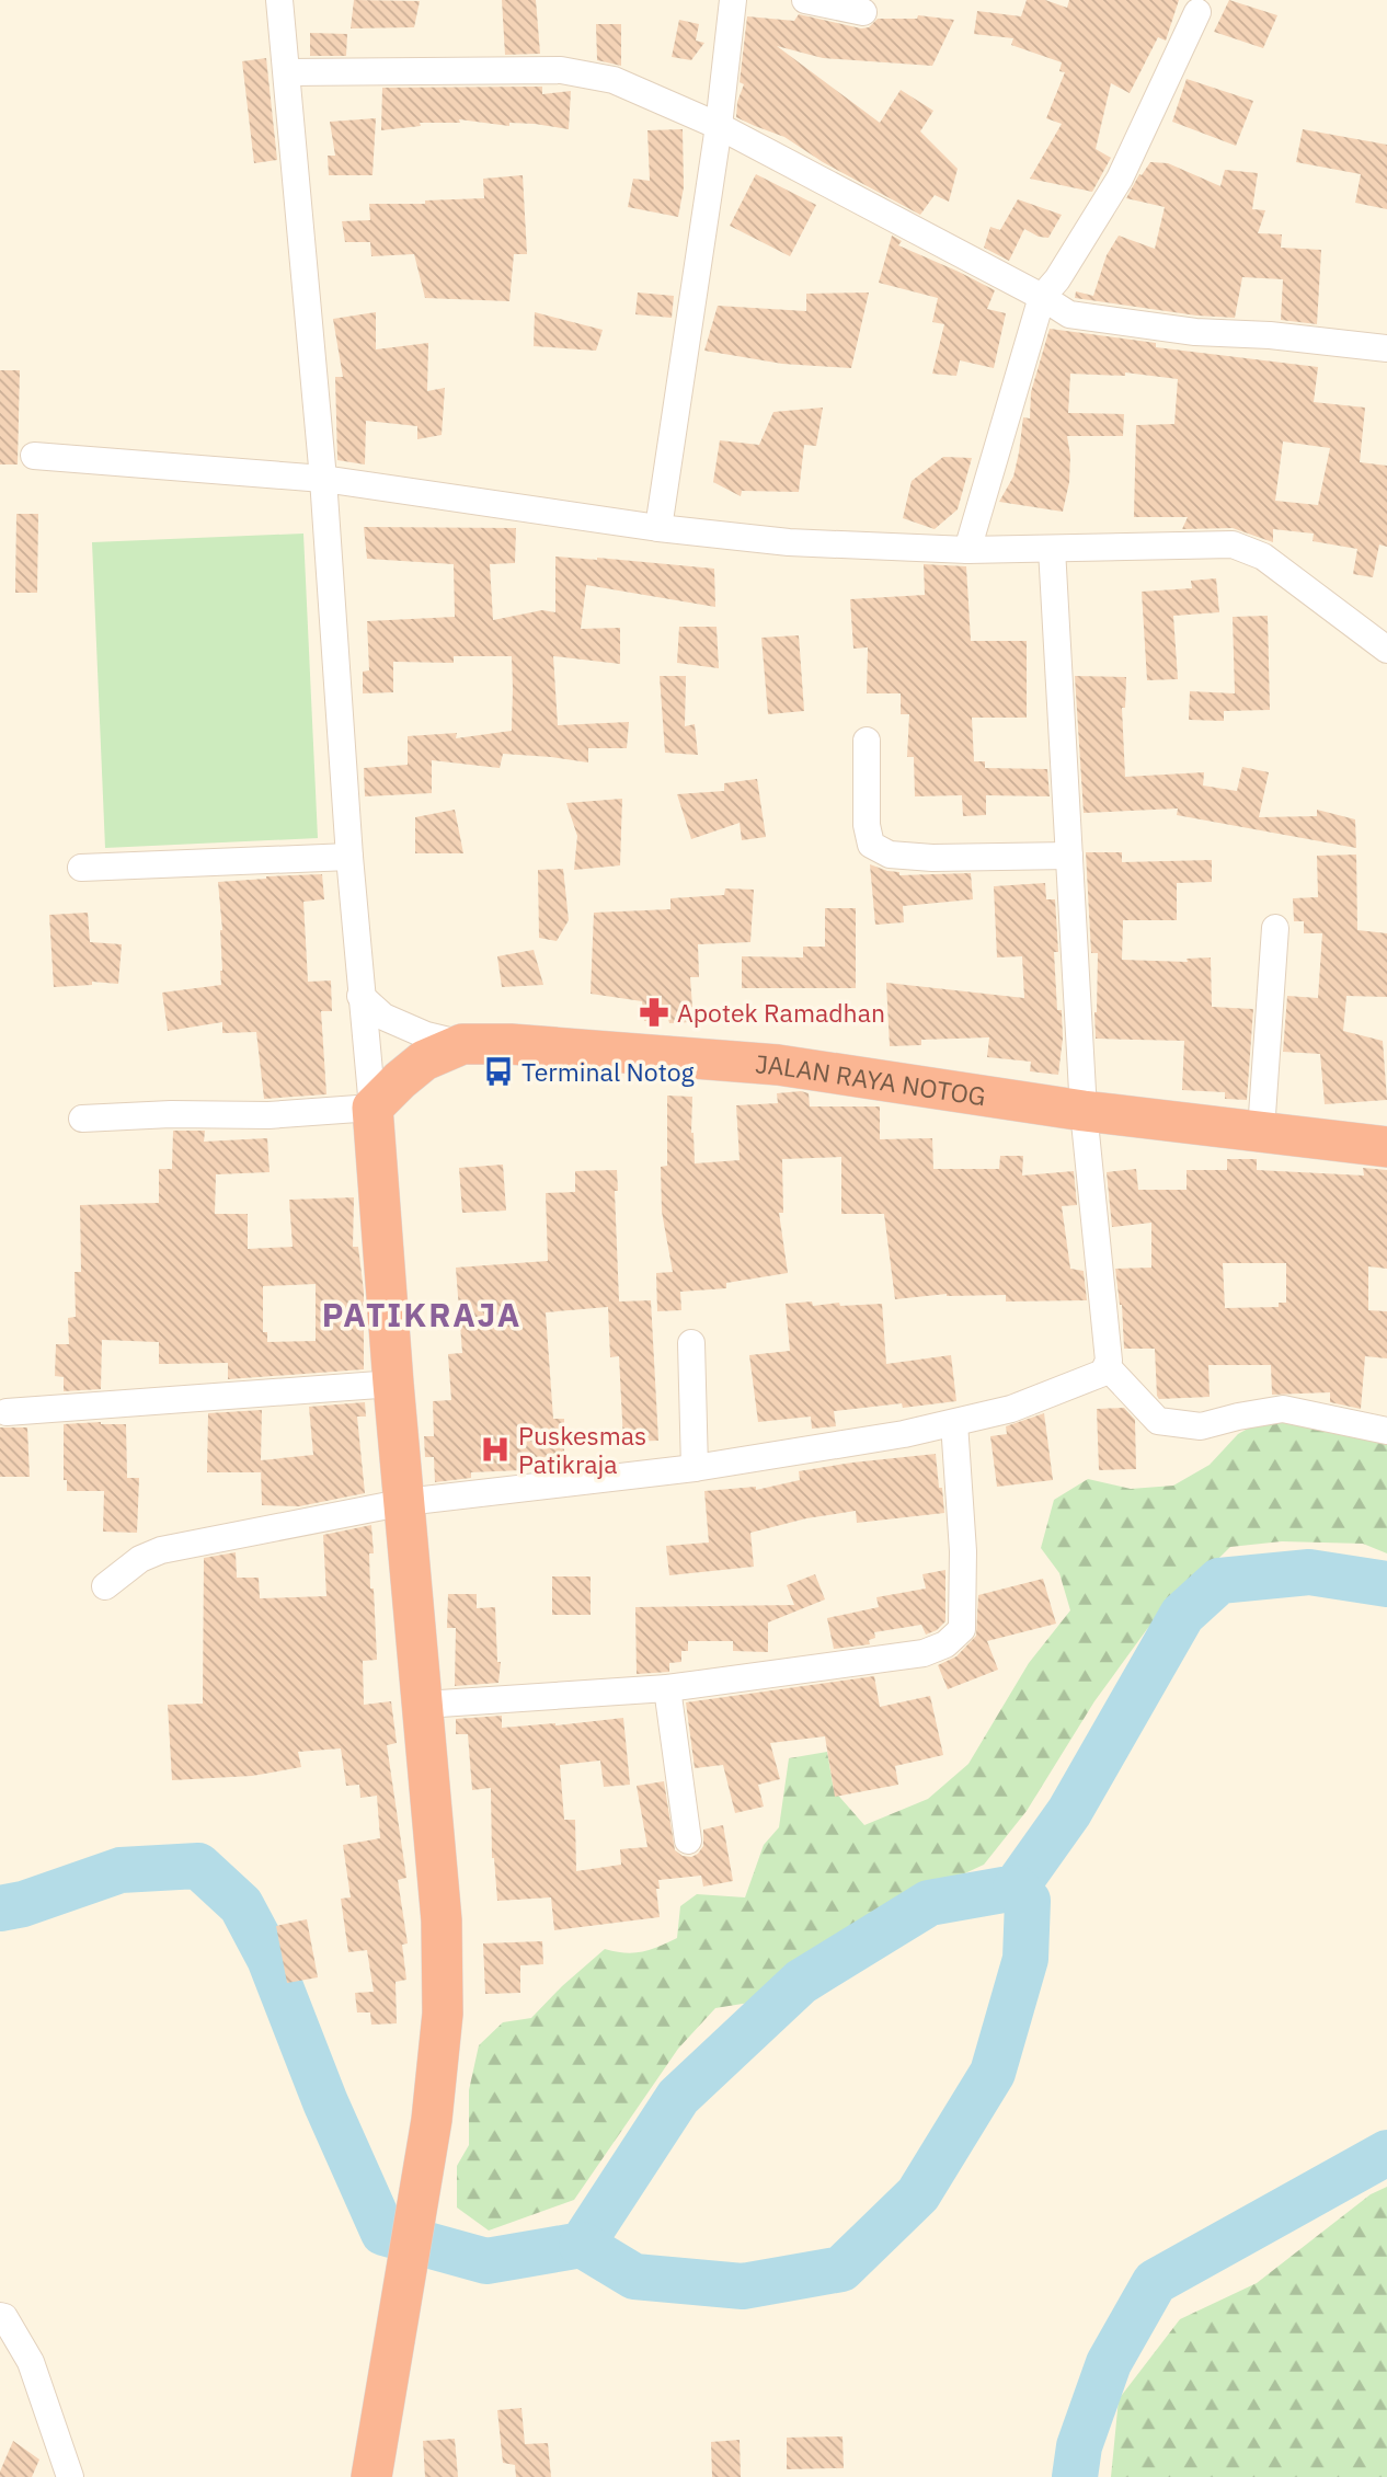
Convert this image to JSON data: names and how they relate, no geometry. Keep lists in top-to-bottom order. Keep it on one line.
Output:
{"streets":{"highway":["JALAN RAYA NOTOG"]},"districts":["PATIKRAJA"],"places":{"pharmacy":["Apotek Ramadhan"],"bus stop":["Terminal Notog"],"hospital":["Puskesmas Patikraja"]}}
